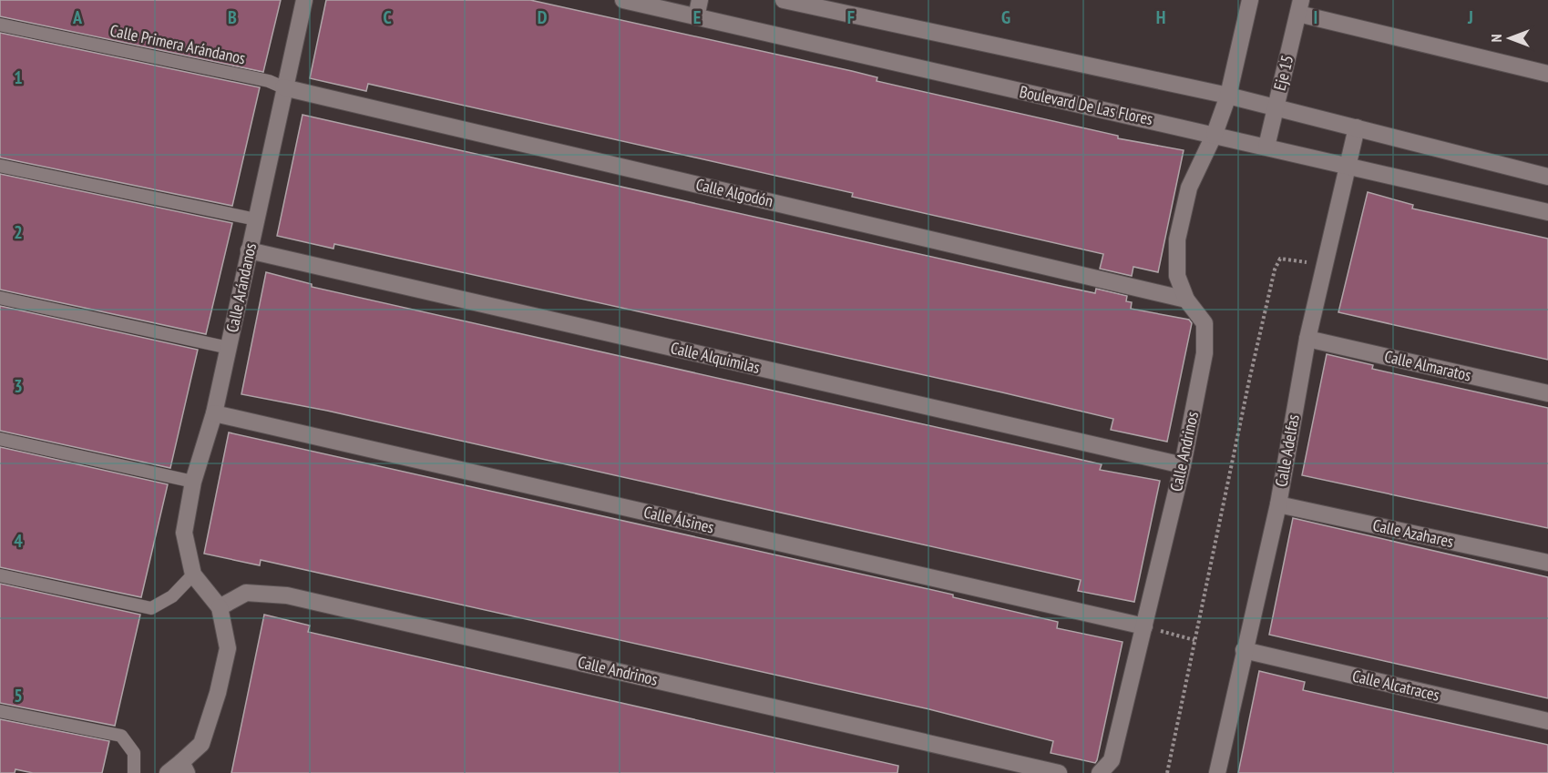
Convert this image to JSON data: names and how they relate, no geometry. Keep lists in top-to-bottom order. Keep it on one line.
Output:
{"streets":{"street":["Eje 15","Boulevard De Las Flores","Calle Algodón","Calle Arándanos","Calle Alquimilas","Calle Almaratos","Calle Adelfas","Calle Andrinos","Calle Álsines","Calle Azahares","Calle Alcatraces"],"lane":["Calle Primera Arándanos"]},"crossings":[["Calle Primera Arándanos","Calle Algodón"],["Calle Primera Arándanos","Calle Arándanos"],["Eje 15","Boulevard De Las Flores"],["Boulevard De Las Flores","Calle Adelfas"],["Boulevard De Las Flores","Calle Andrinos"],["Calle Algodón","Calle Arándanos"],["Calle Algodón","Calle Andrinos"],["Calle Arándanos","Calle Alquimilas"],["Calle Arándanos","Calle Álsines"],["Calle Alquimilas","Calle Andrinos"],["Calle Almaratos","Calle Adelfas"],["Calle Adelfas","Calle Azahares"],["Calle Adelfas","Calle Alcatraces"],["Calle Andrinos","Calle Álsines"]],"north":"left","grid":{"columns":["A","B","C","D","E","F","G","H","I","J"],"rows":["1","2","3","4","5"]}}
